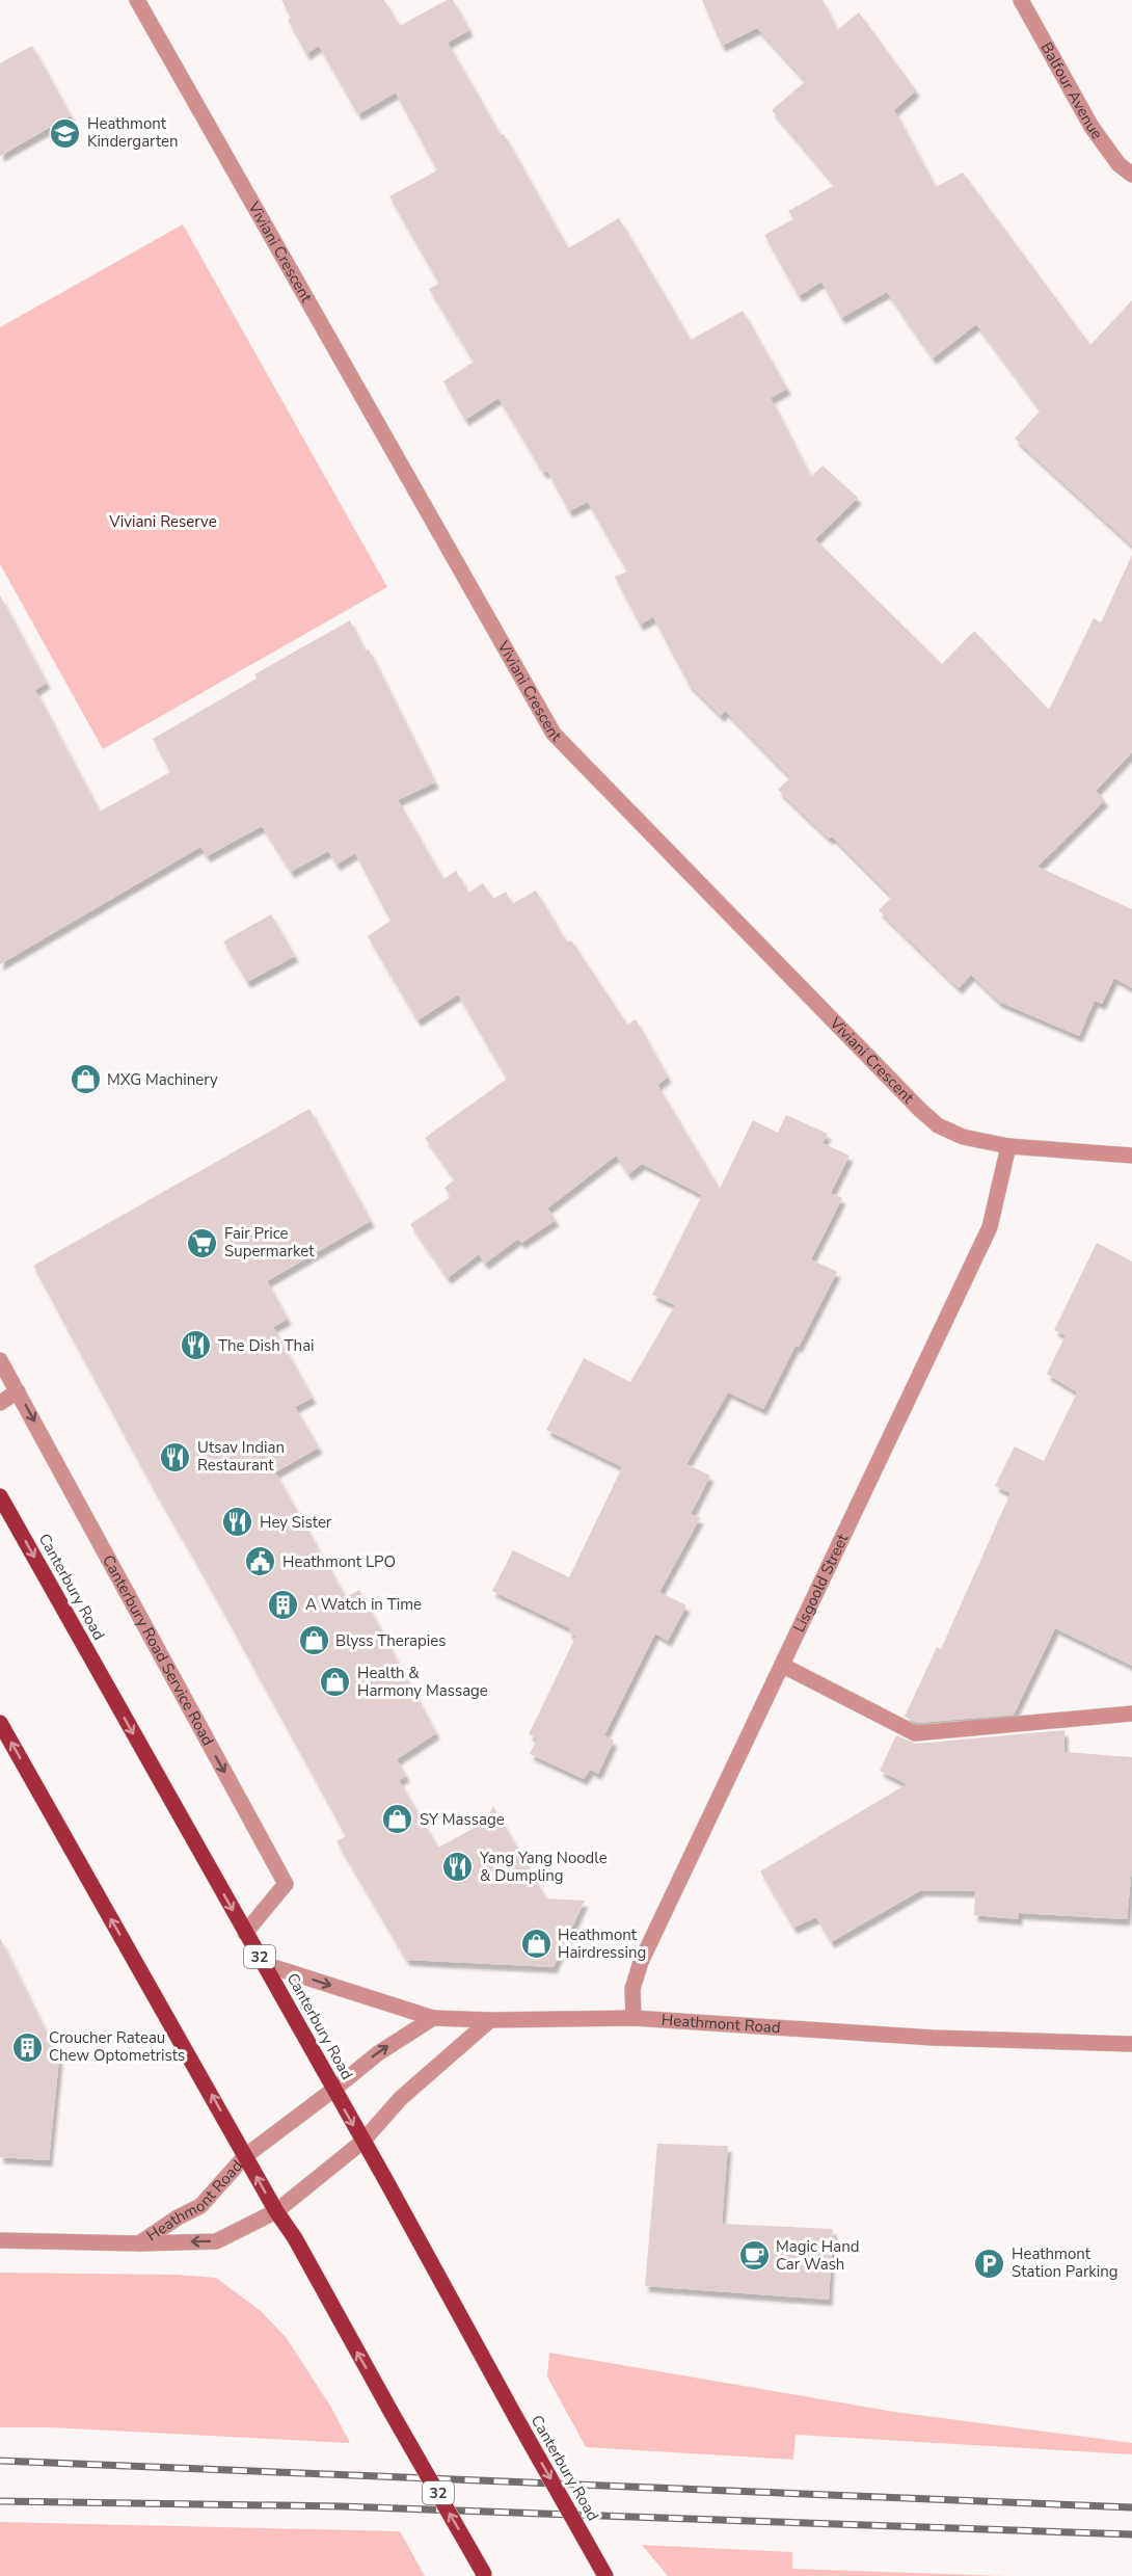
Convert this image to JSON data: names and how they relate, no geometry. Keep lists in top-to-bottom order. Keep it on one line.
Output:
{"streets":{"main road":["Canterbury Road","32"],"street":["Balfour Avenue","Viviani Crescent","Lisgoold Street","Canterbury Road Service Road","Heathmont Road"]},"crossings":[["Viviani Crescent","Lisgoold Street"],["Lisgoold Street","Heathmont Road"],["Canterbury Road","Canterbury Road Service Road"],["Canterbury Road","Heathmont Road"],["32","Heathmont Road"]],"one_way":["Canterbury Road Service Road"],"parks":["Viviani Reserve"],"places":{"school or university":["Heathmont Kindergarten"],"shop":["MXG Machinery","Blyss Therapies","Health & Harmony Massage","SY Massage","Heathmont Hairdressing"],"supermarket":["Fair Price Supermarket"],"restaurant":["The Dish Thai","Utsav Indian Restaurant","Hey Sister","Yang Yang Noodle & Dumpling"],"public building":["Heathmont LPO"],"building":["A Watch in Time","Croucher Rateau Chew Optometrists"],"cafe":["Magic Hand Car Wash"],"parking":["Heathmont Station Parking"]}}
